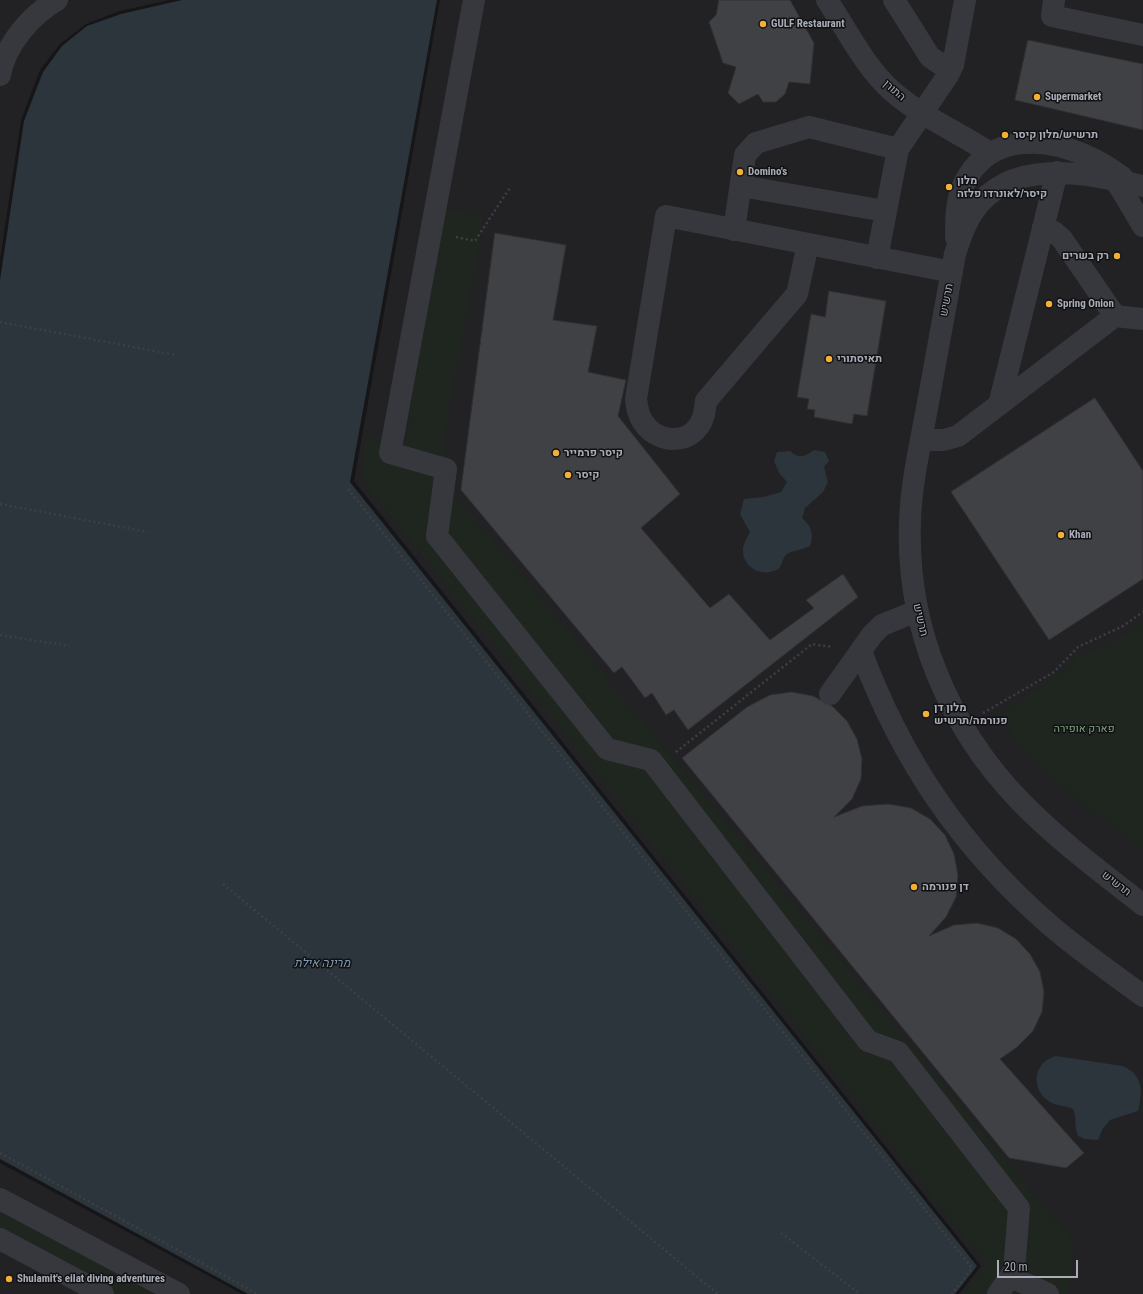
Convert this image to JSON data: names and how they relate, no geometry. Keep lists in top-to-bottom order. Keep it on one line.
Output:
{"streets":{"street":["התורן","תרשיש"]},"crossings":[["התורן","תרשיש"]],"water":["מרינה אילת"],"parks":["פארק אופירה"],"places":["GULF Restaurant","Supermarket","תרשיש/מלון קיסר","Domino's","מלון קיסר/לאונרדו פלזה","רק בשרים","Spring Onion","תאיסתורי","קיסר פרמייר","קיסר","Khan","מלון דן פנורמה/תרשיש","דן פנורמה","Shulamit's eilat diving adventures"],"scale_bar":"20 m"}
